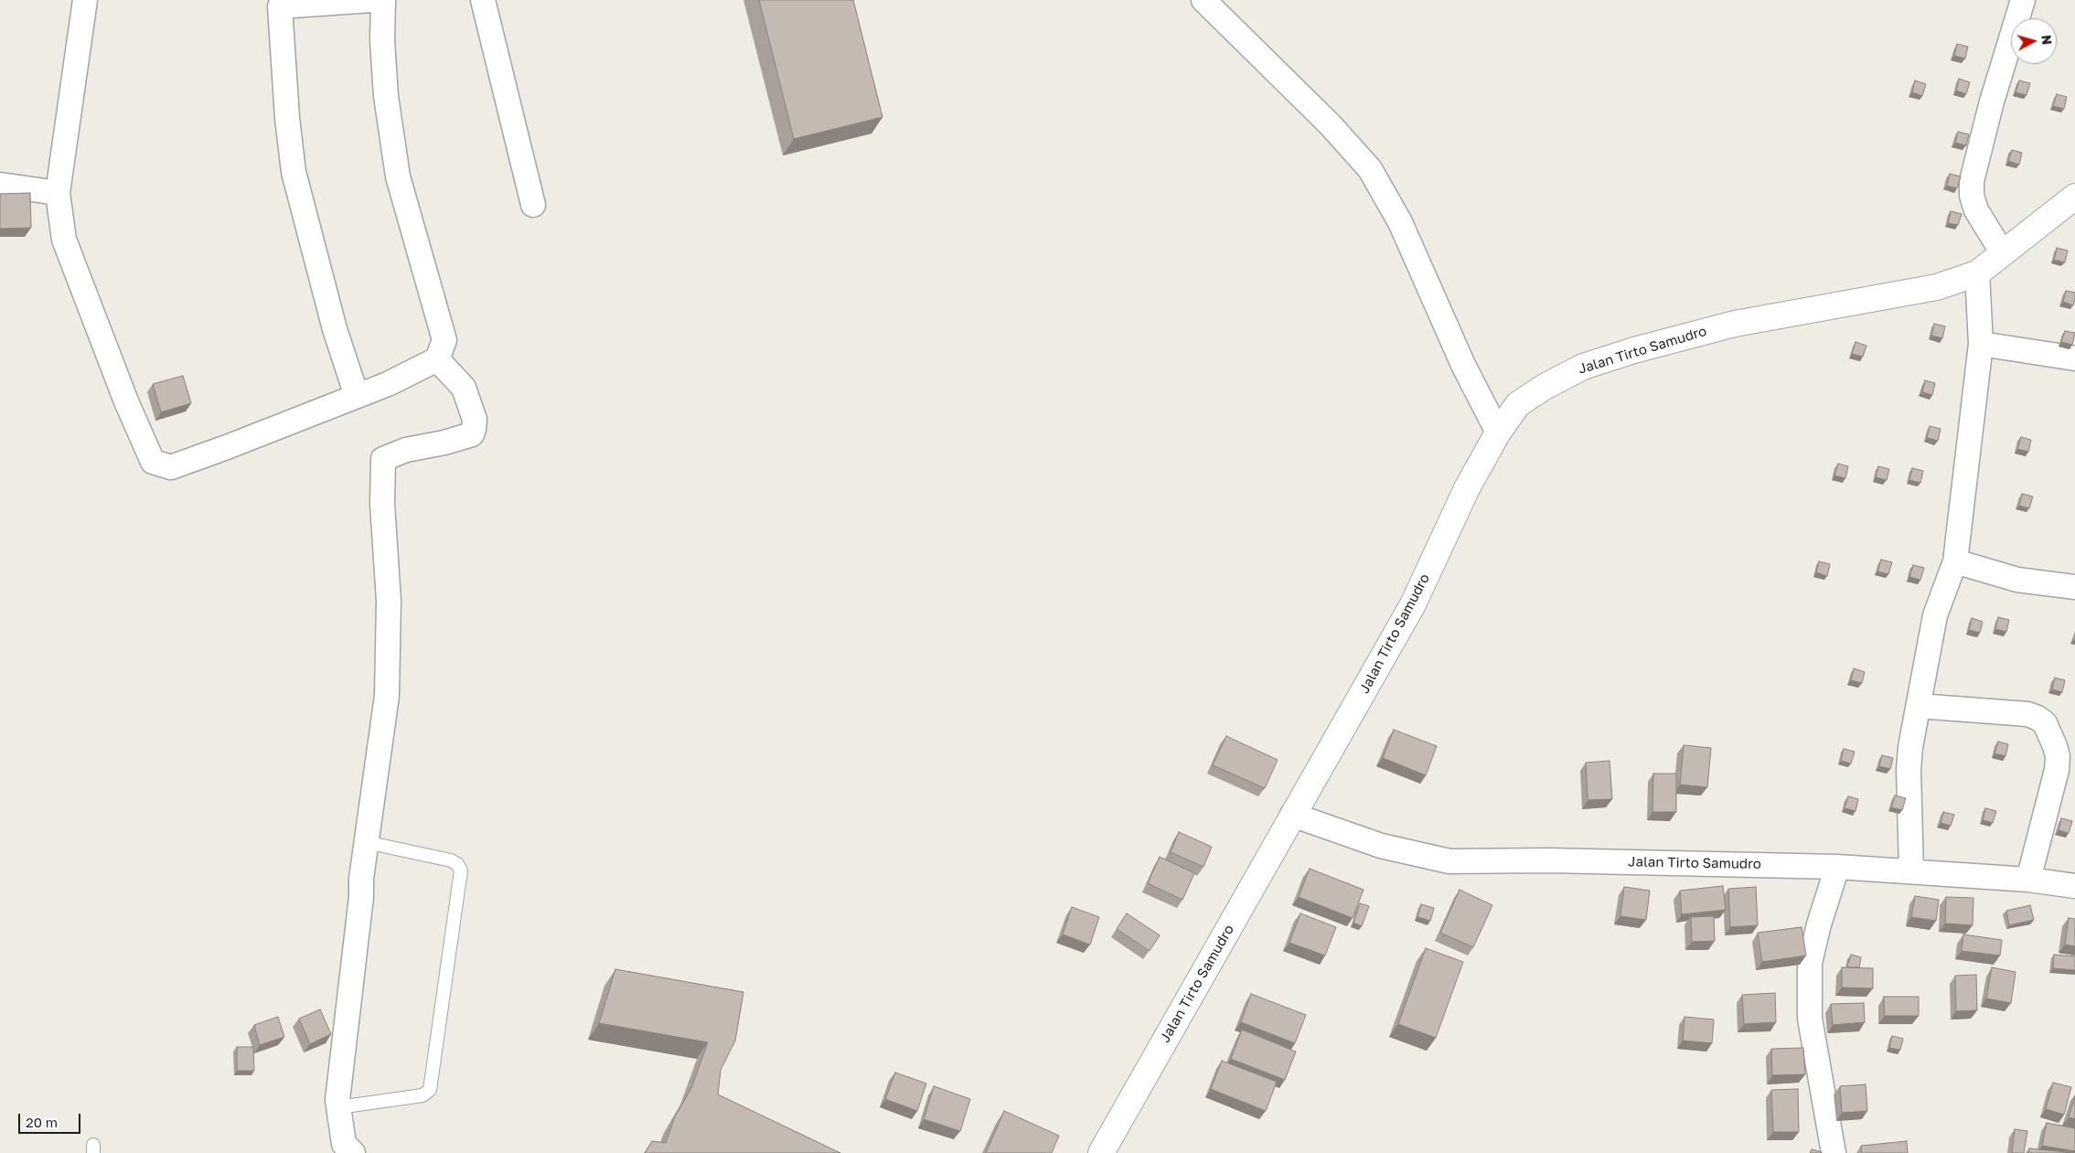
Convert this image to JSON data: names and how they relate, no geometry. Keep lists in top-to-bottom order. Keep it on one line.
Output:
{"streets":{"street":["Jalan Tirto Samudro"]},"scale_bar":"20 m","north":"right"}
